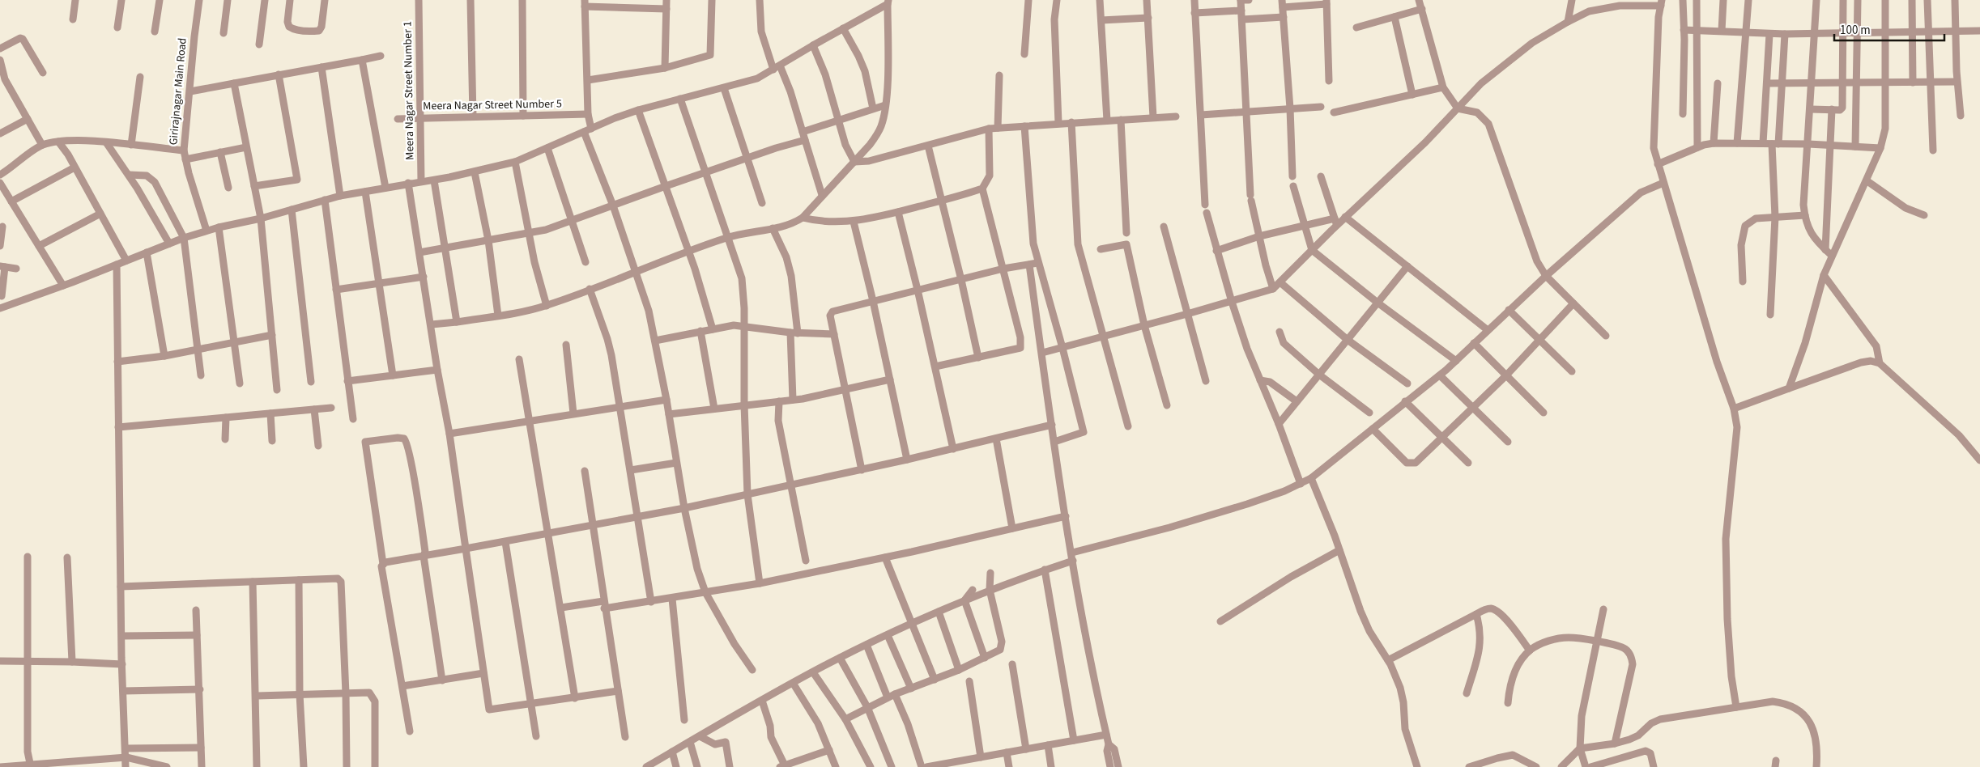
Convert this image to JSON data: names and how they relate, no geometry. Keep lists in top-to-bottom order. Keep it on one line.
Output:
{"streets":{"street":["Meera Nagar Street Number 1","Girirajnagar Main Road","Meera Nagar Street Number 5"]},"crossings":[["Meera Nagar Street Number 1","Meera Nagar Street Number 5"]],"scale_bar":"100 m"}
